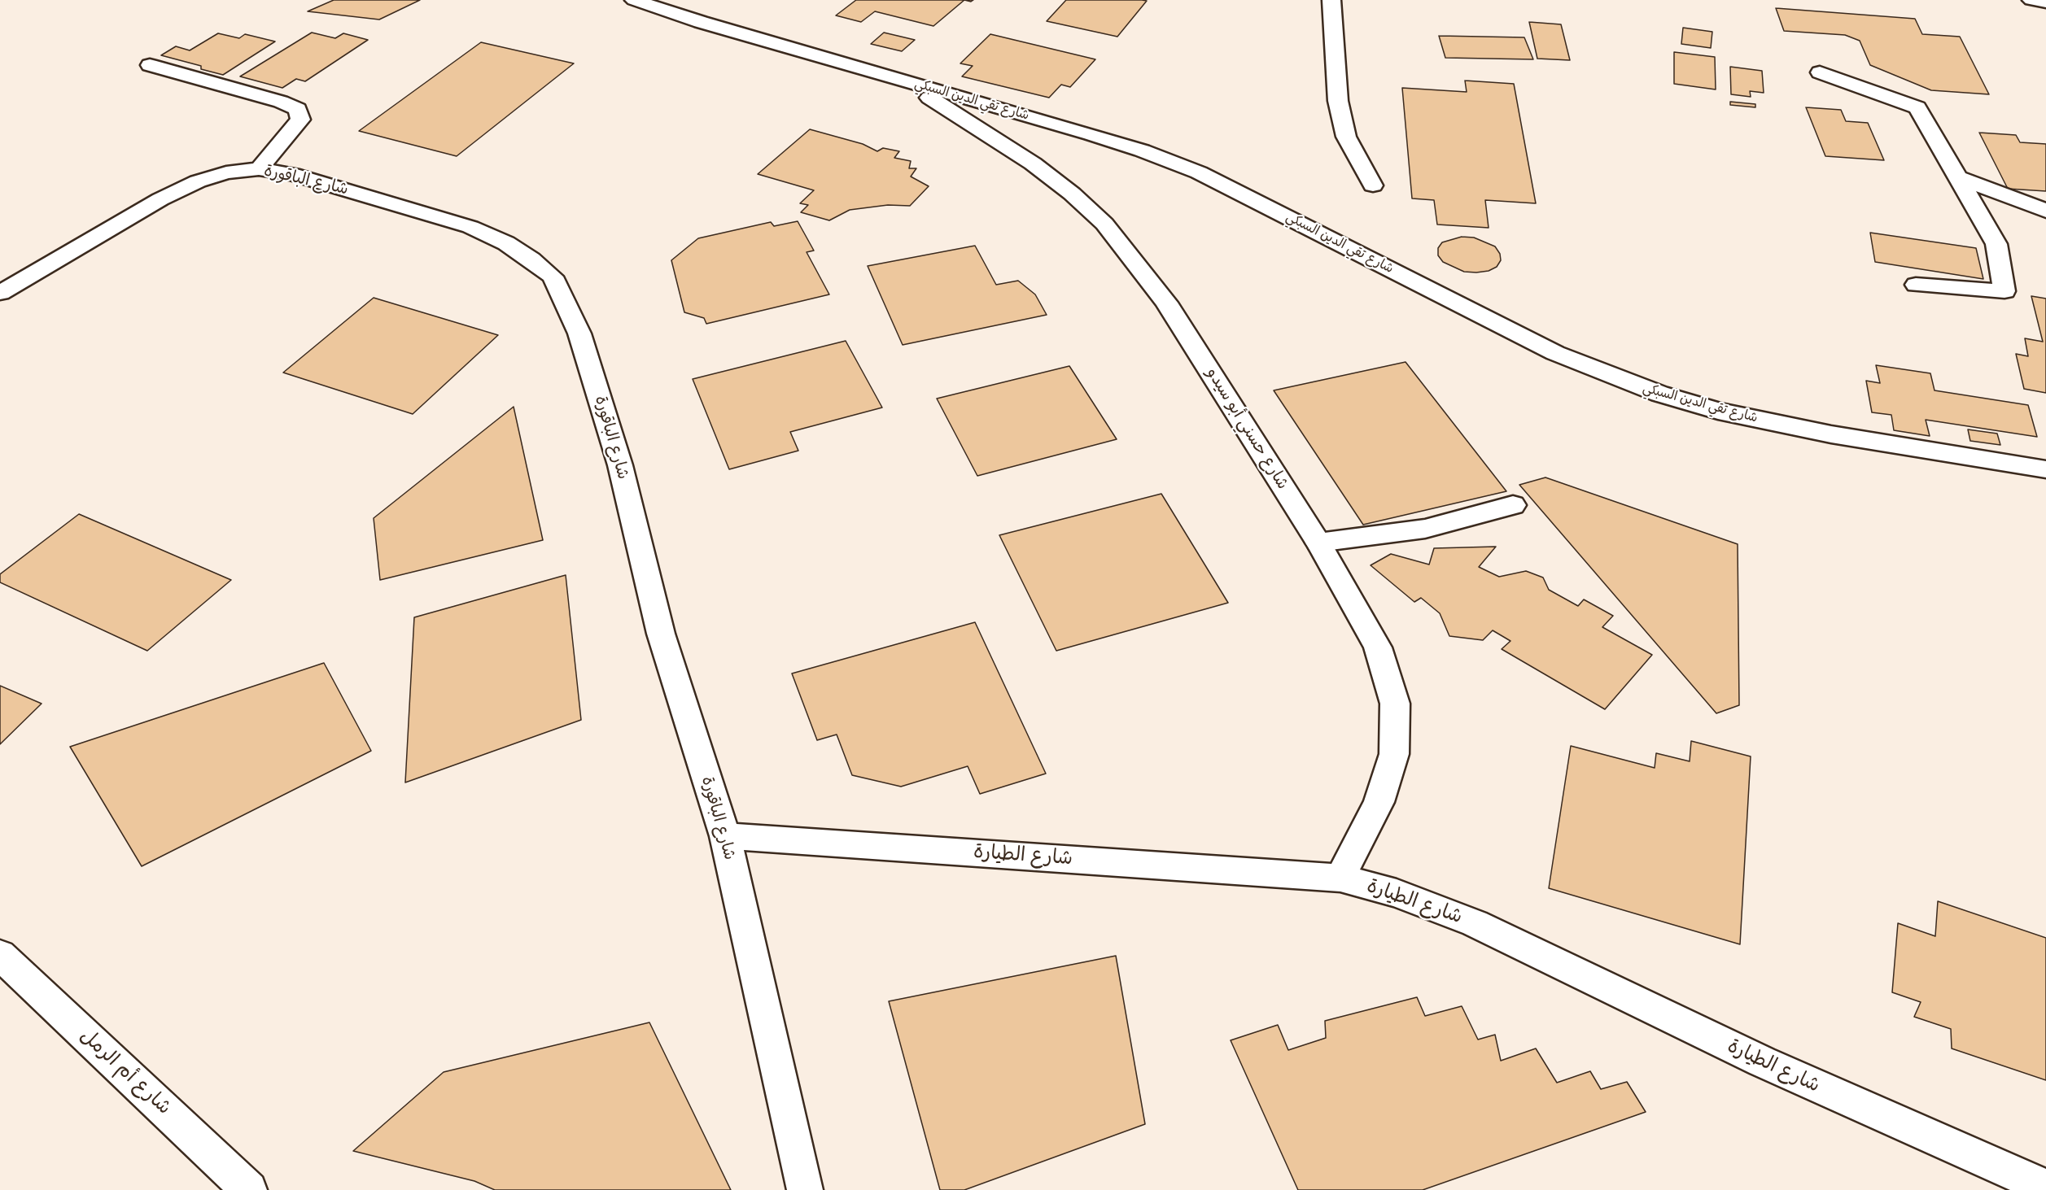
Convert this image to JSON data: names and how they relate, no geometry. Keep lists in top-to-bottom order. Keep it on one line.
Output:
{"streets":{"street":["شارع تقي الدين السبكي","شارع الباقورة","شارع حسني أبو سيدو","شارع الطيارة","شارع أم الرمل"]},"crossings":[["شارع تقي الدين السبكي","شارع حسني أبو سيدو"],["شارع الباقورة","شارع الطيارة"],["شارع حسني أبو سيدو","شارع الطيارة"]]}
